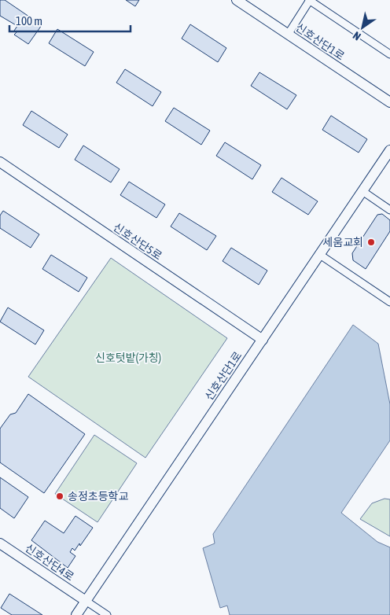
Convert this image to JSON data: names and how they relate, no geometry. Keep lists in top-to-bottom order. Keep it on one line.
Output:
{"streets":{"main road":["신호산단1로","신호산단5로","신호산단4로"]},"crossings":[["신호산단1로","신호산단5로"],["신호산단1로","신호산단4로"]],"parks":["신호텃밭(가칭)"],"places":["세움교회","송정초등학교"],"scale_bar":"100 m","north":"bottom left"}
